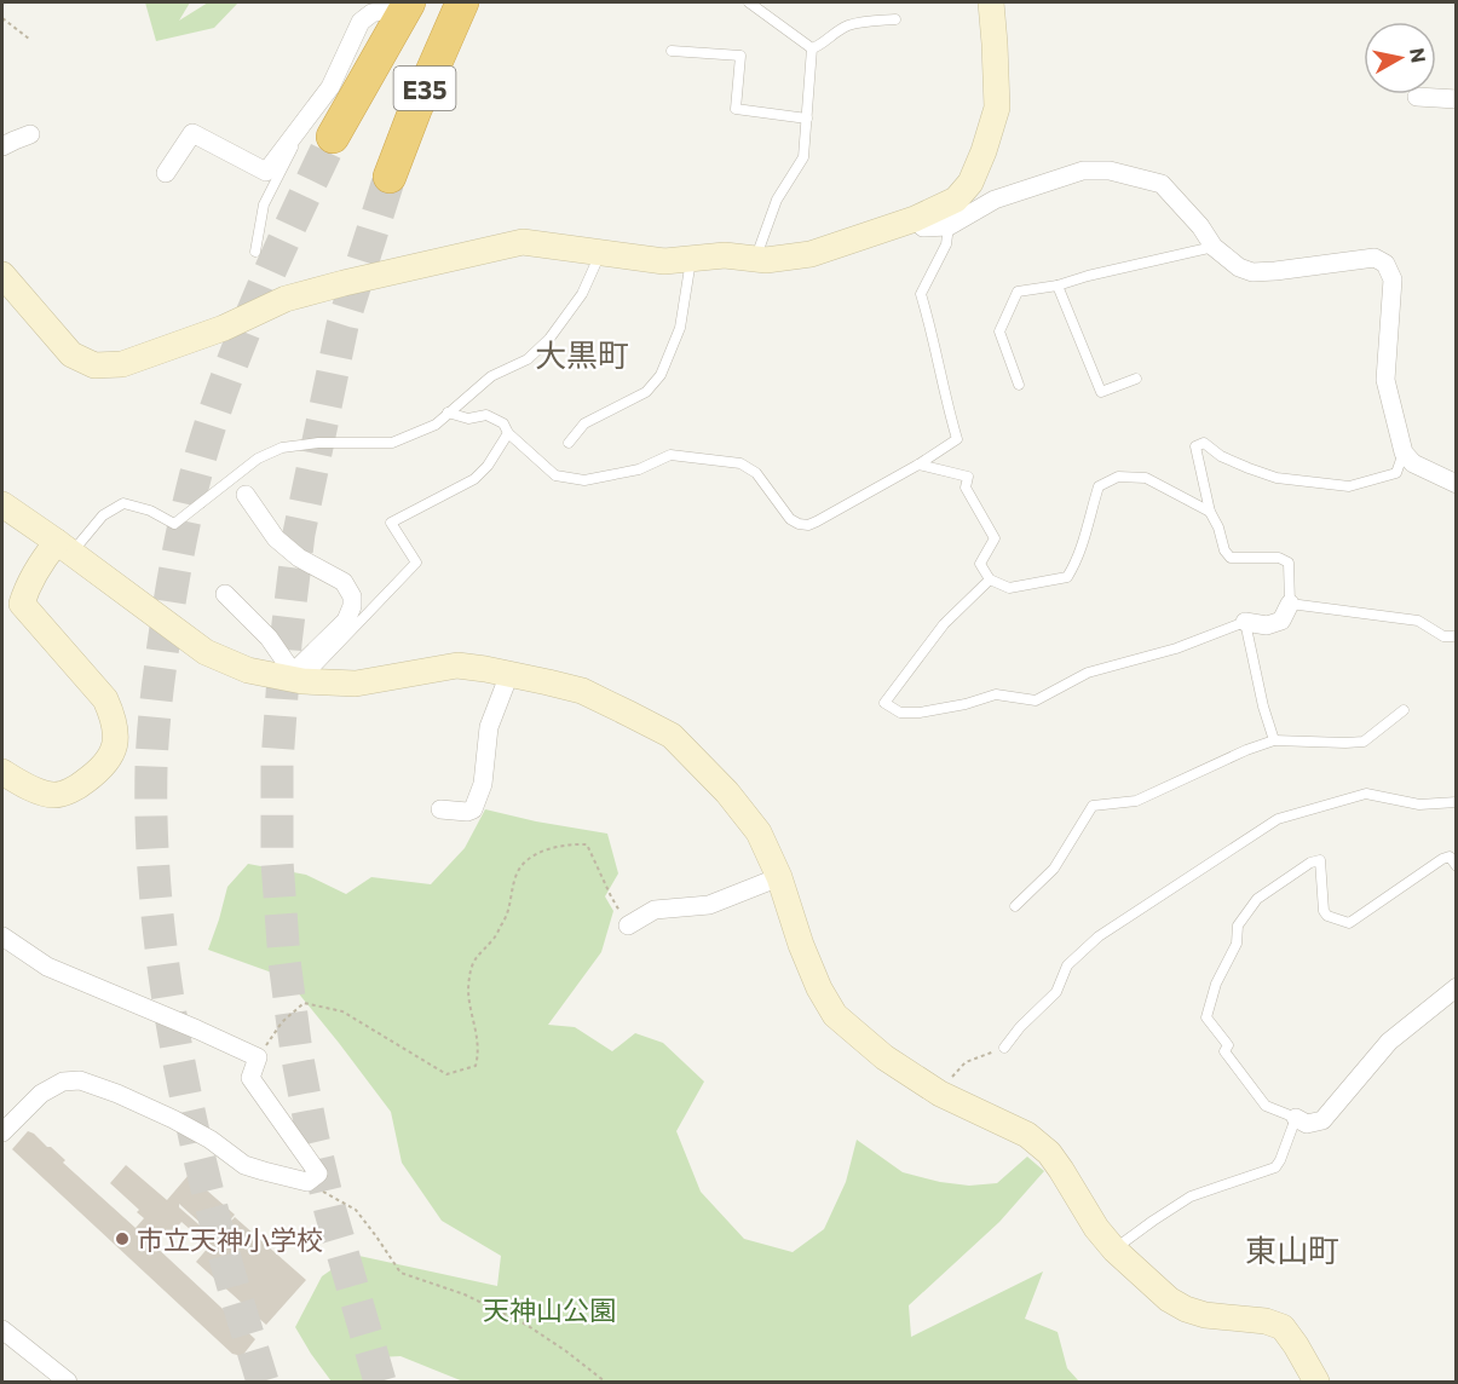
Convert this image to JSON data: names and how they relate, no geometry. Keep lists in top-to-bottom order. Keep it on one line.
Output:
{"streets":{"highway":["E35"]},"districts":["大黒町","東山町"],"parks":["天神山公園"],"places":["市立天神小学校"],"north":"right"}
